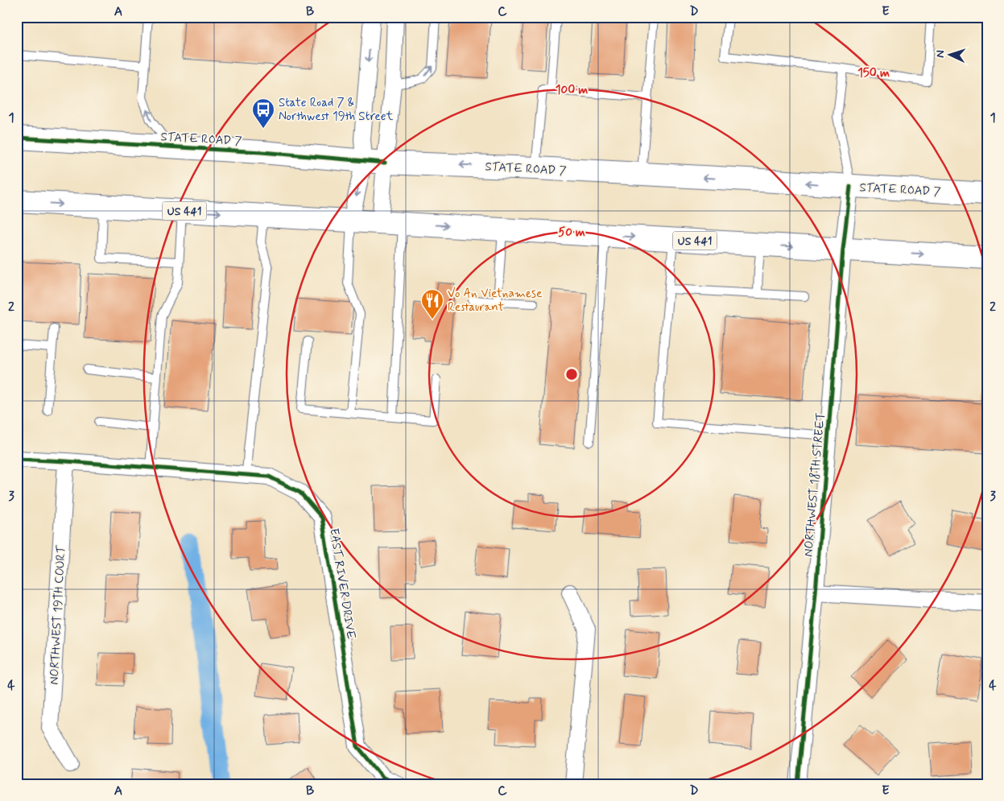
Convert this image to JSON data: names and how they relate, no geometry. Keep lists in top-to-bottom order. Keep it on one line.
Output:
{"streets":{"main road":["STATE ROAD 7","US 441"],"street":["NORTHWEST 18TH STREET","EAST RIVER DRIVE","NORTHWEST 19TH COURT"]},"crossings":[["STATE ROAD 7","NORTHWEST 18TH STREET"],["US 441","NORTHWEST 18TH STREET"],["EAST RIVER DRIVE","NORTHWEST 19TH COURT"]],"places":{"bus stop":["State Road 7 & Northwest 19th Street"],"restaurant":["Vo An Vietnamese Restaurant"]},"north":"left","grid":{"columns":["A","B","C","D","E"],"rows":["1","2","3","4"]},"rings":["150 m","100 m","50 m"]}
